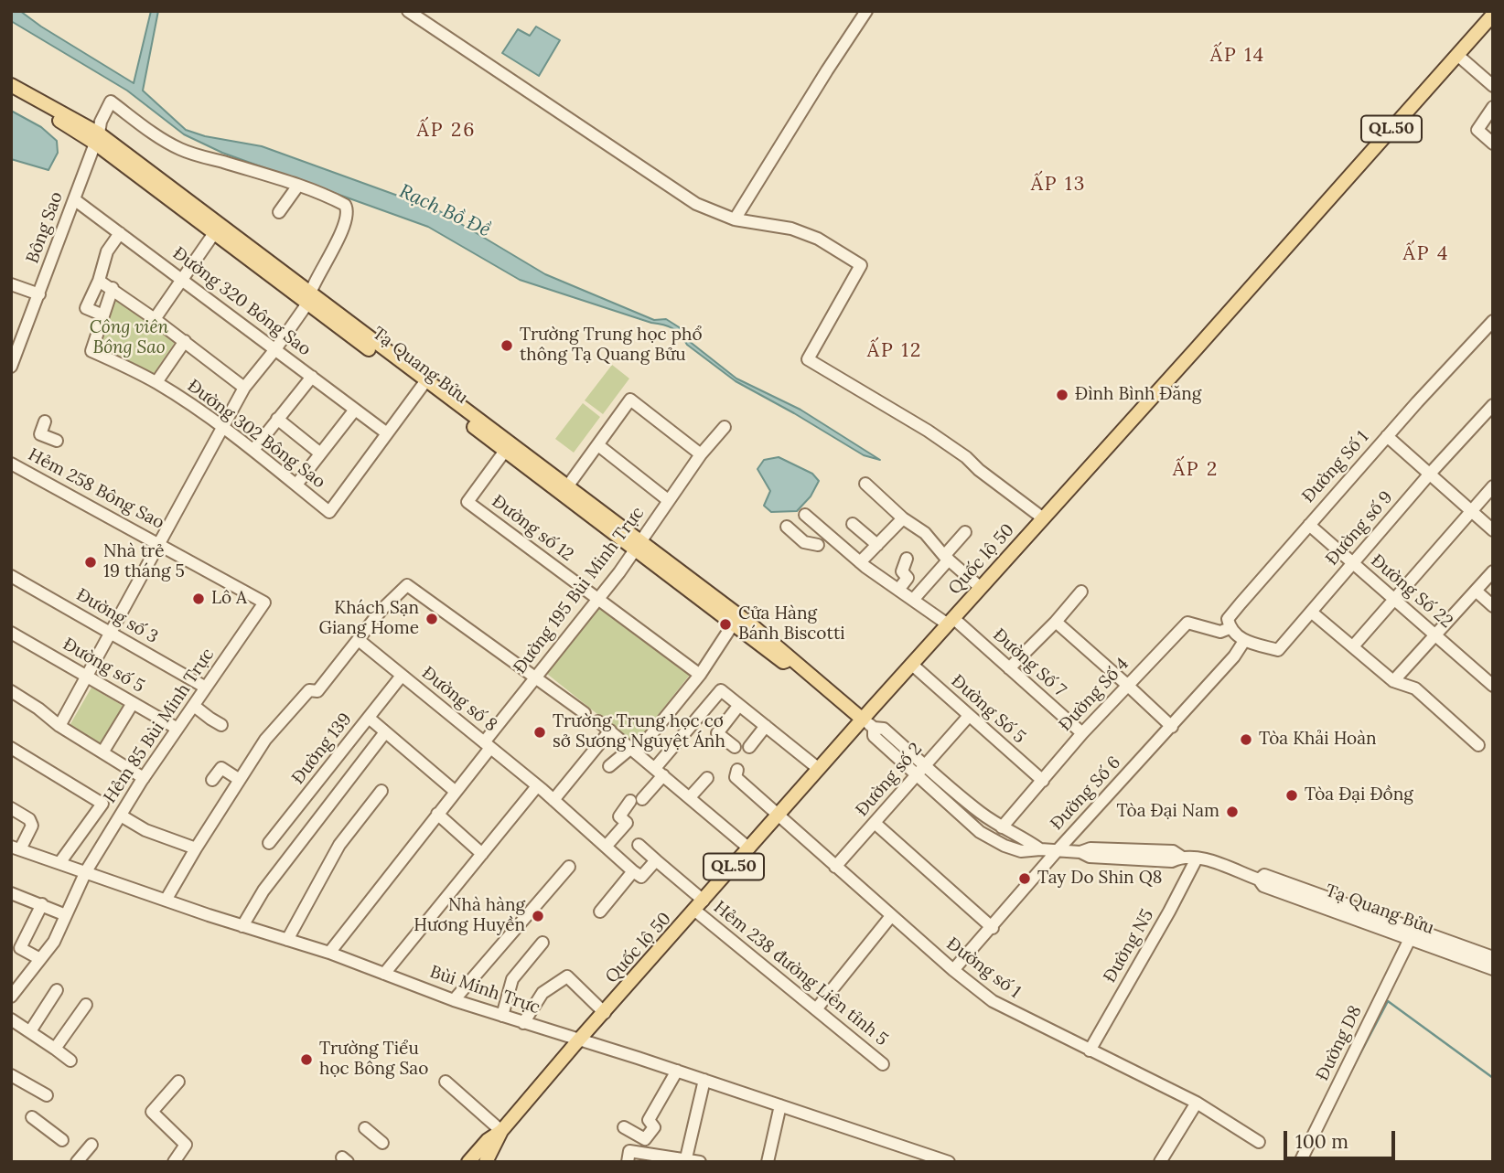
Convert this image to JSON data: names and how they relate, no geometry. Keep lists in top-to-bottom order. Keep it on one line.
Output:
{"streets":{"main road":["QL.50","Tạ Quang Bửu","Quốc lộ 50"],"street":["Bông Sao","Đường 320 Bông Sao","Đường 302 Bông Sao","Đường Số 1","Hẻm 258 Bông Sao","Đường số 12","Đường số 9","Đường 195 Bùi Minh Trực","Đường Số 22","Đường số 3","Đường Số 7","Đường số 5","Đường Số 4","Đường số 8","Đường Số 5","Hẻm 85 Bùi Minh Trực","Đường 139","Đường số 2","Đường Số 6","Đường N5","Đường số 1","Hẻm 238 đường Liên tỉnh 5","Bùi Minh Trực","Đường D8"]},"crossings":[["Bông Sao","Đường 320 Bông Sao"],["Bông Sao","Tạ Quang Bửu"],["Đường 320 Bông Sao","Đường 302 Bông Sao"],["Tạ Quang Bửu","Đường số 12"],["Tạ Quang Bửu","Quốc lộ 50"],["Tạ Quang Bửu","Đường 195 Bùi Minh Trực"],["Tạ Quang Bửu","Đường Số 4"],["Tạ Quang Bửu","Đường số 2"],["Tạ Quang Bửu","Đường Số 6"],["Tạ Quang Bửu","Đường N5"],["Tạ Quang Bửu","Đường D8"],["Đường Số 1","Đường Số 22"],["Đường Số 1","Đường Số 4"],["Hẻm 258 Bông Sao","Hẻm 85 Bùi Minh Trực"],["Đường số 12","Đường 195 Bùi Minh Trực"],["Đường số 9","Đường Số 22"],["Đường số 9","Đường Số 6"],["Quốc lộ 50","Đường Số 7"],["Quốc lộ 50","Đường Số 5"],["Quốc lộ 50","Đường số 1"],["Quốc lộ 50","Hẻm 238 đường Liên tỉnh 5"],["Quốc lộ 50","Bùi Minh Trực"],["Đường 195 Bùi Minh Trực","Đường số 8"],["Đường 195 Bùi Minh Trực","Bùi Minh Trực"],["Đường số 3","Hẻm 85 Bùi Minh Trực"],["Đường Số 7","Đường Số 4"],["Đường số 5","Hẻm 85 Bùi Minh Trực"],["Đường Số 4","Đường Số 5"],["Đường số 8","Đường 139"],["Đường Số 5","Đường số 2"],["Hẻm 85 Bùi Minh Trực","Bùi Minh Trực"],["Đường số 2","Đường số 1"],["Đường Số 6","Đường số 1"],["Đường N5","Đường số 1"]],"districts":["ẤP 14","ẤP 26","ẤP 13","ẤP 4","ẤP 12","ẤP 2"],"water":["Rạch Bồ Đề"],"parks":["Công viên Bông Sao"],"places":["Trường Trung học phổ thông Tạ Quang Bửu","Đình Bình Đăng","Nhà trẻ 19 tháng 5","Lô A","Khách Sạn Giang Home","Cửa Hàng Bánh Biscotti","Trường Trung học cơ sở Sương Nguyệt Ánh","Tòa Khải Hoàn","Tòa Đại Đồng","Tòa Đại Nam","Tay Do Shin Q8","Nhà hàng Hương Huyền","Trường Tiểu học Bông Sao"],"scale_bar":"100 m"}
